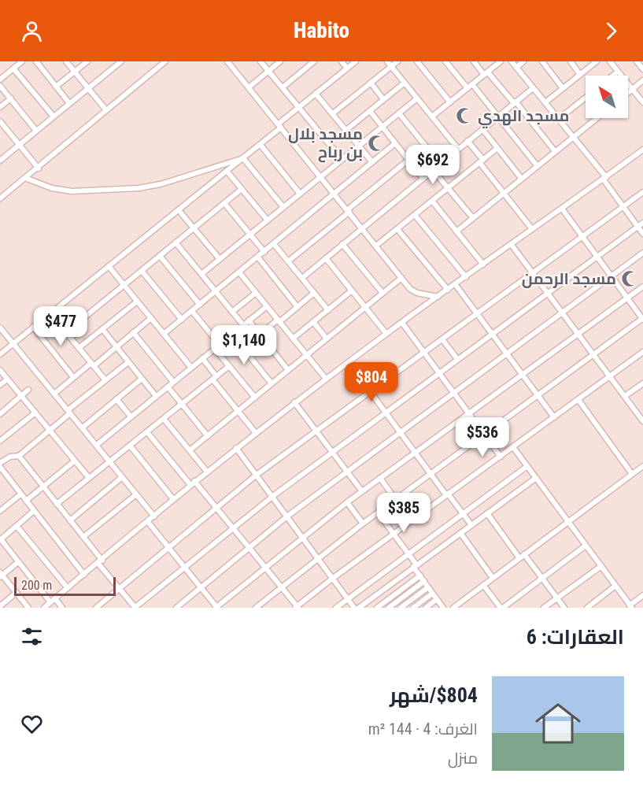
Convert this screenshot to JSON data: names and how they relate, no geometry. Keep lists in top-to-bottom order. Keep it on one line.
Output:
{"places":{"mosque":["مسجد الهدي","مسجد بلال بن رباح","مسجد الرحمن"]},"scale_bar":"200 m","north":"top left","page":{"header":"Habito","price":["$692","$477","$1,140","$804","$536","$385"],"scale":"200 m","heading":"العقارات: 6","list":[{"name":"$804/شهر","note":"الغرف: 4 · 144 m² · منزل"}]}}
